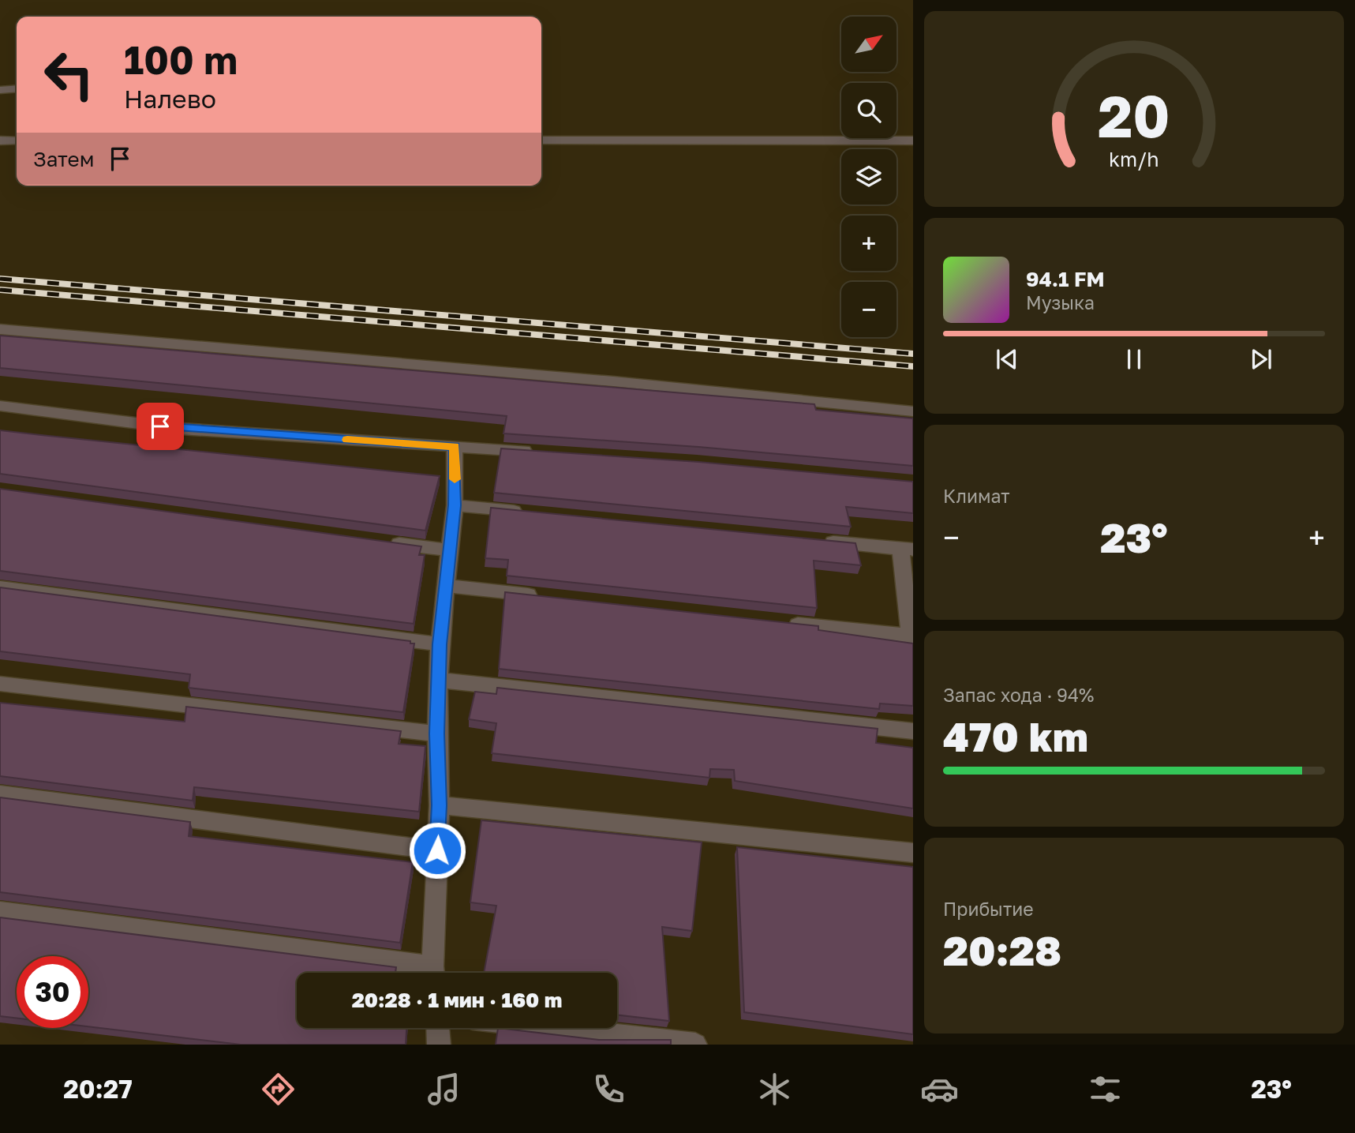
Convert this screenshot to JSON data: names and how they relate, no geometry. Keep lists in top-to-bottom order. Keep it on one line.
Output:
{"north":"top right","page":{"map_buttons":["+","−"],"turn":["100 m","Налево"],"then":"Затем","song":["94.1 FM","Музыка"],"tile":["Климат",["Запас хода · 94%","470 km"],["Прибытие","20:28"]],"heat":["−","23°","+"],"limit":"30","trip":"20:28 · 1 мин · 160 m","tabs":["20:27","23°"],"gauge":["20","km/h"]}}
